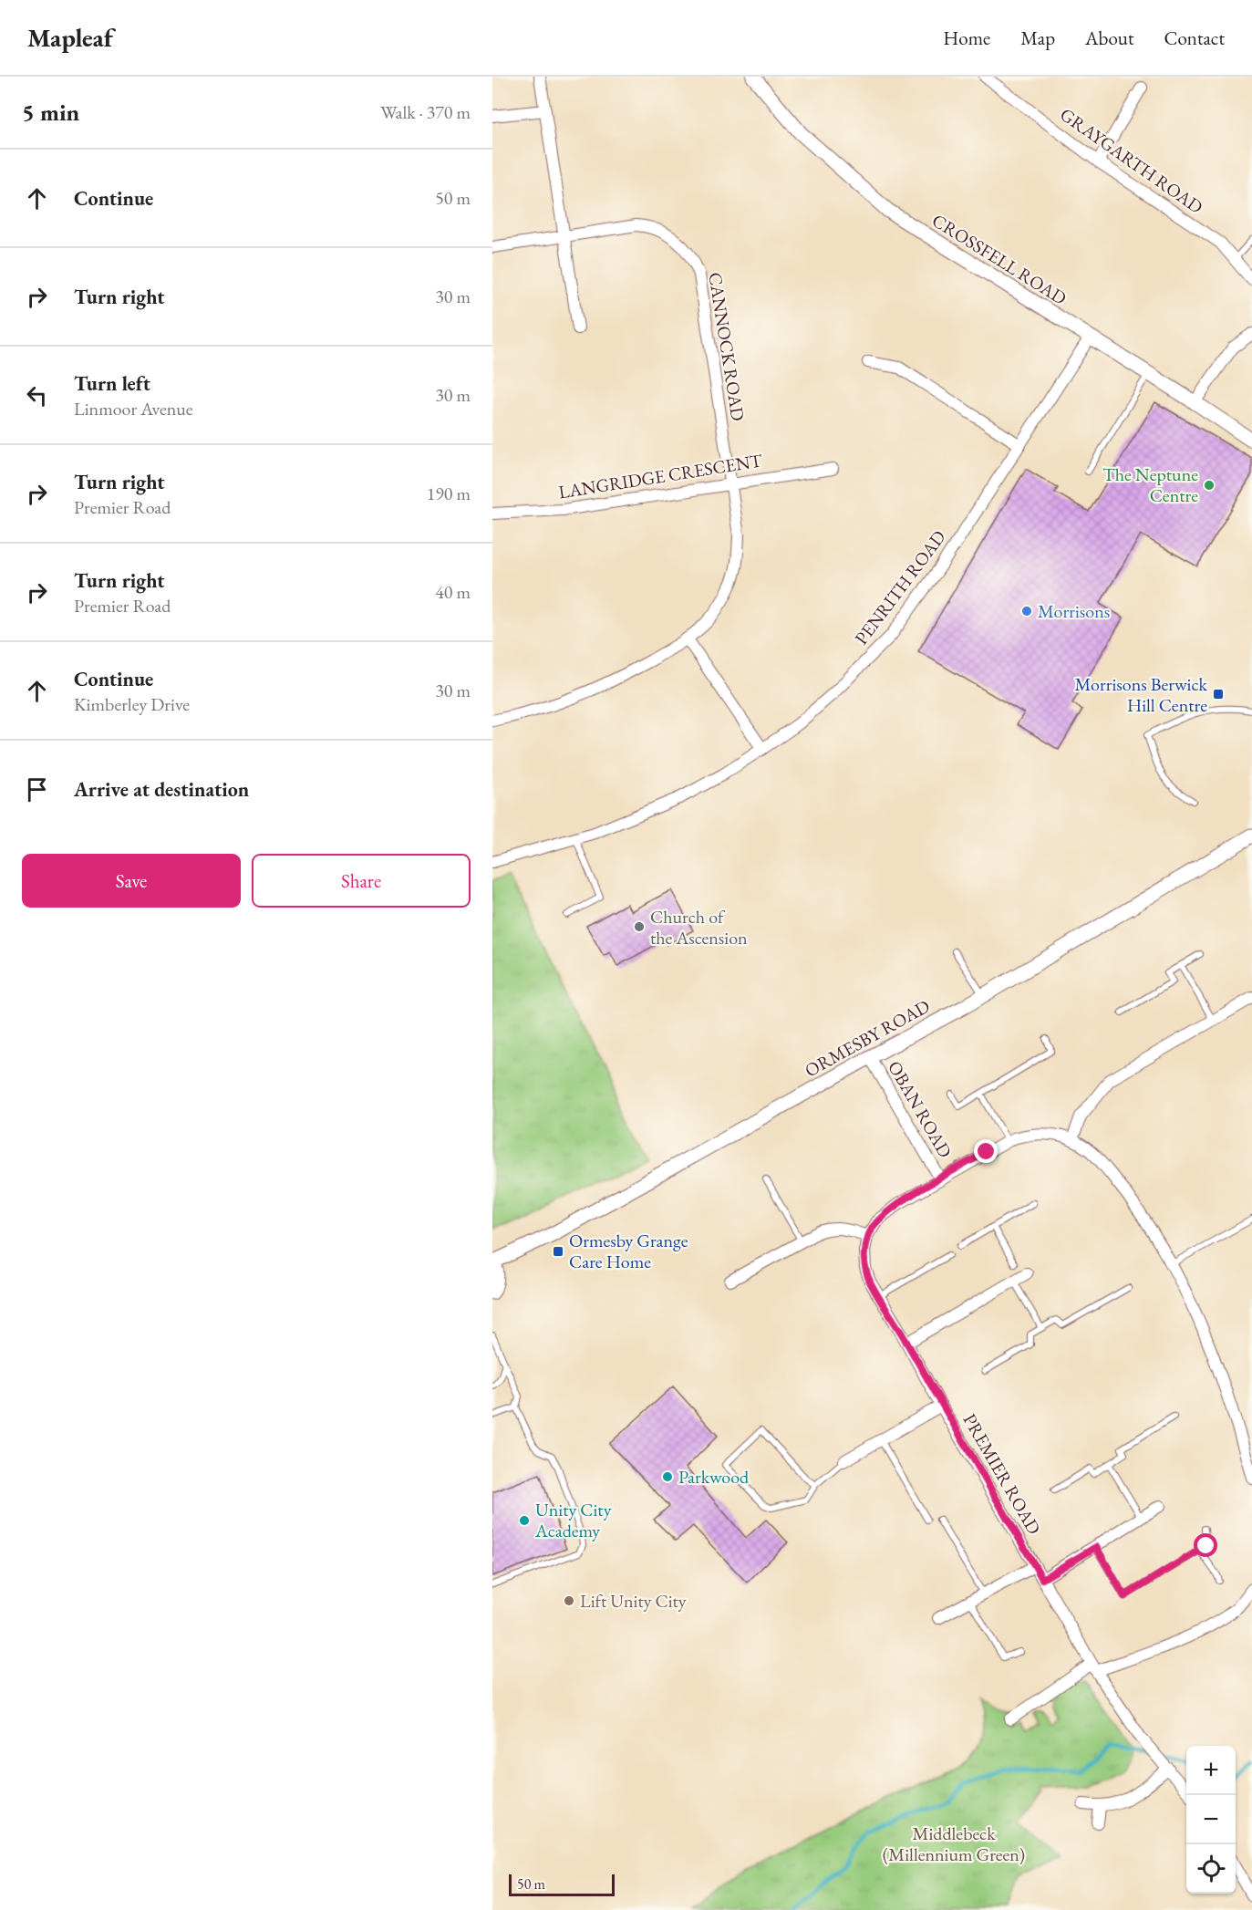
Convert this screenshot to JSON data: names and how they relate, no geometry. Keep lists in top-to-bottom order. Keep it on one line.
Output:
{"streets":{"street":["GRAYGARTH ROAD","CROSSFELL ROAD","CANNOCK ROAD","LANGRIDGE CRESCENT","PENRITH ROAD","ORMESBY ROAD","OBAN ROAD","PREMIER ROAD"]},"crossings":[["CROSSFELL ROAD","PENRITH ROAD"],["CANNOCK ROAD","LANGRIDGE CRESCENT"],["ORMESBY ROAD","OBAN ROAD"]],"parks":["Middlebeck (Millennium Green)"],"places":{"other":["The Neptune Centre","Morrisons","Church of the Ascension","Parkwood","Unity City Academy","Lift Unity City"],"transit":["Morrisons Berwick Hill Centre","Ormesby Grange Care Home"]},"scale_bar":"50 m","page":{"header":"Mapleaf","nav":["Home","Map","About","Contact"],"heading":["5 min","Walk · 370 m"],"list":[["Continue","50 m"],["Turn right","30 m"],["Turn left","Linmoor Avenue","30 m"],["Turn right","Premier Road","190 m"],["Turn right","Premier Road","40 m"],["Continue","Kimberley Drive","30 m"],"Arrive at destination"],"buttons":["Save","Share"],"map_buttons":["+","−"],"scale":"50 m"}}
